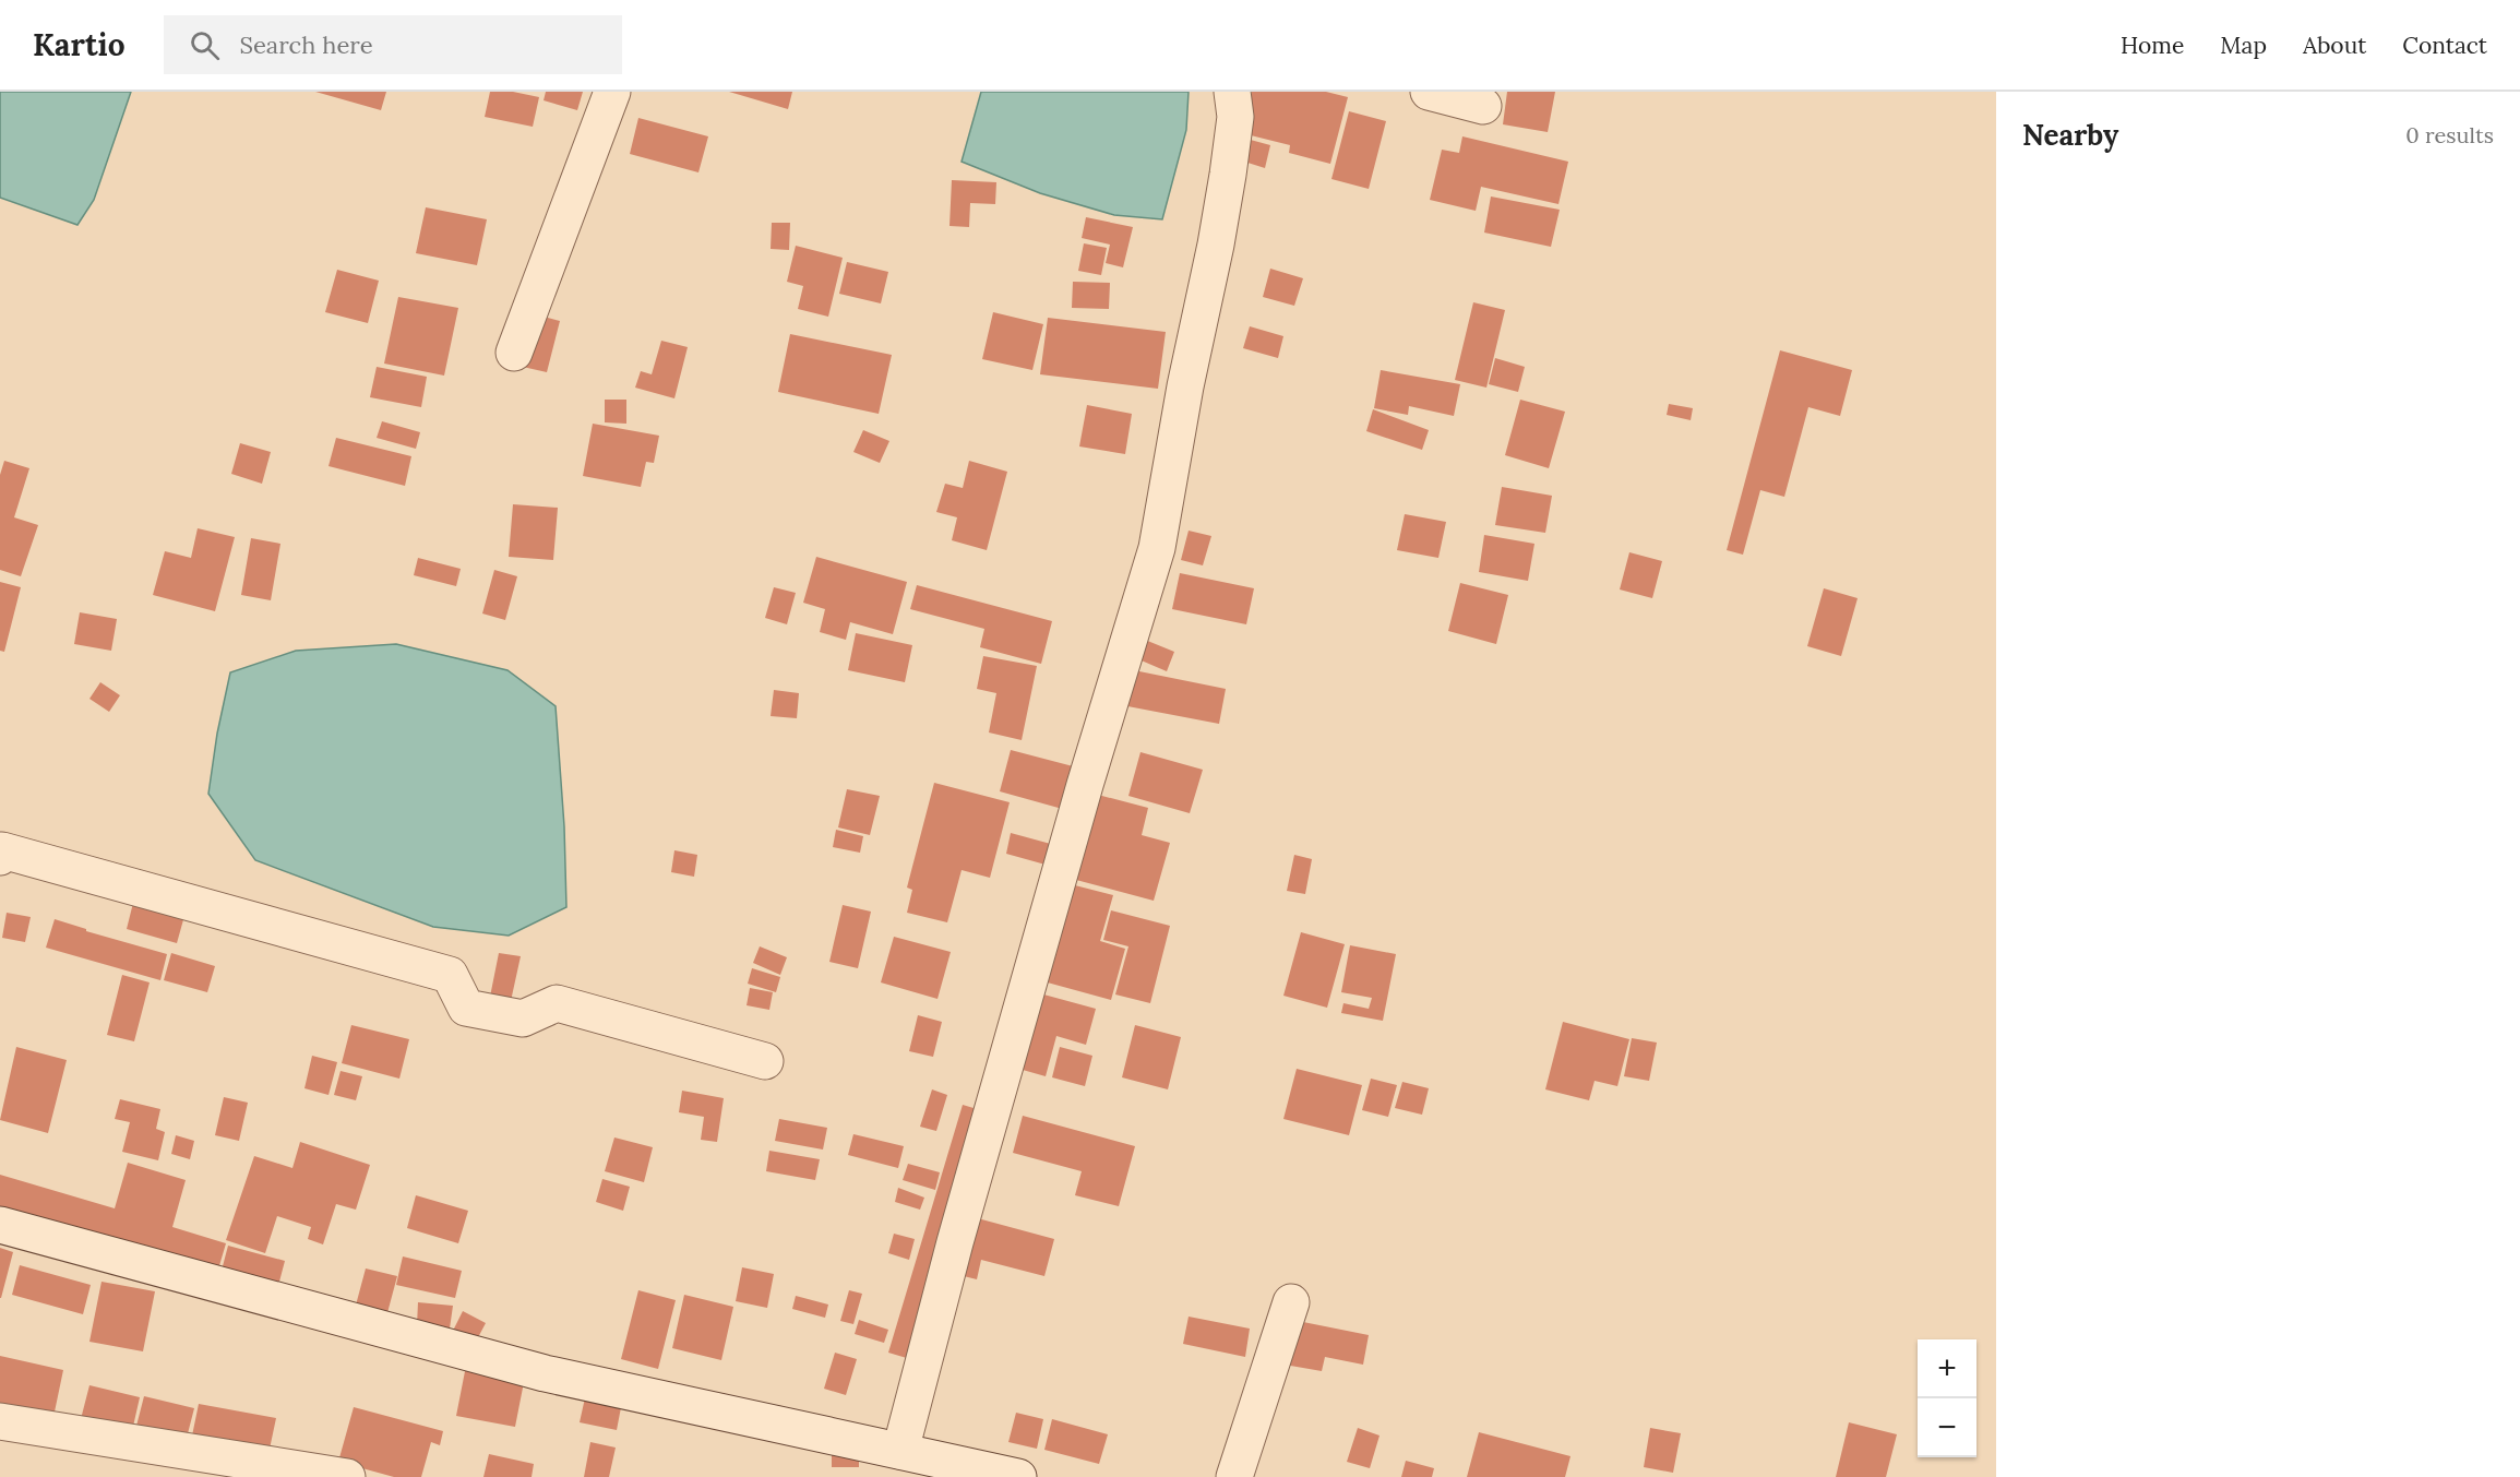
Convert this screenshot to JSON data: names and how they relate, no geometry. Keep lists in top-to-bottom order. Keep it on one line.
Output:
{"page":{"header":"Kartio","search":"Search here","nav":["Home","Map","About","Contact"],"heading":["Nearby","0 results"],"map_buttons":["+","−"]}}
